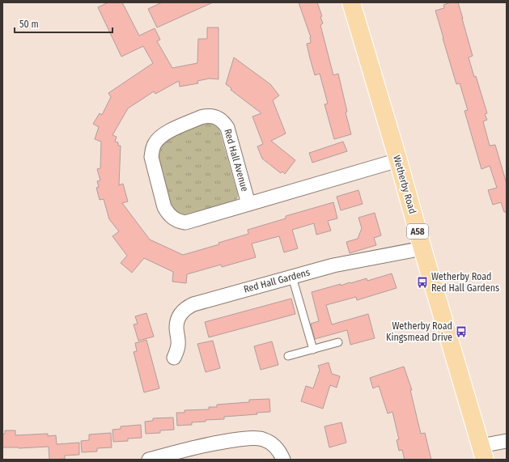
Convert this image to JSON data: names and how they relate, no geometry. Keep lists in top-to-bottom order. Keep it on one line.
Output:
{"streets":{"main road":["Wetherby Road","A58"],"street":["Red Hall Avenue","Red Hall Gardens"]},"crossings":[["Red Hall Avenue","Wetherby Road"],["Wetherby Road","Red Hall Gardens"]],"places":{"bus stop":["Wetherby Road Red Hall Gardens","Wetherby Road Kingsmead Drive"]},"scale_bar":"50 m"}
